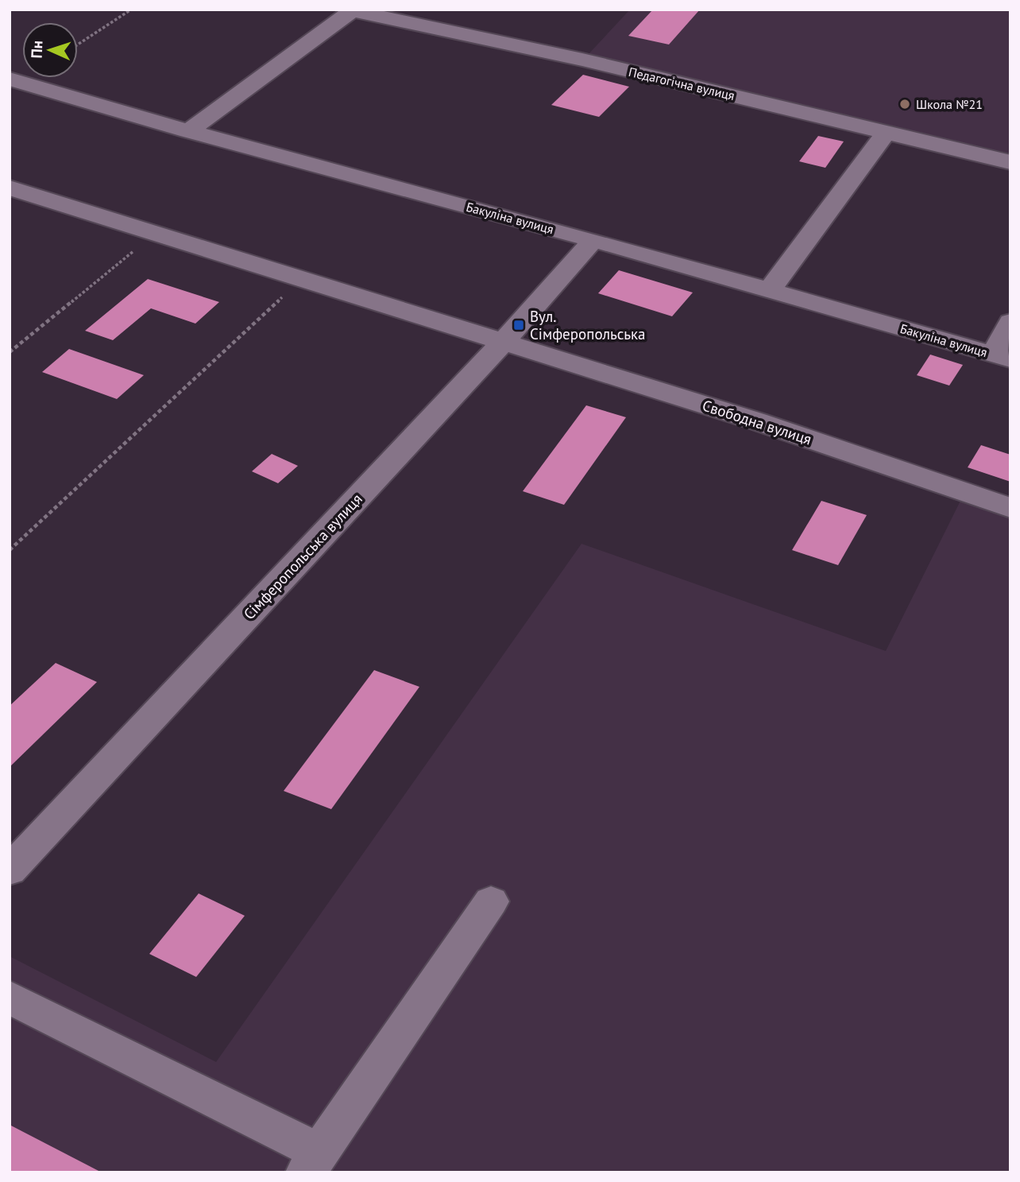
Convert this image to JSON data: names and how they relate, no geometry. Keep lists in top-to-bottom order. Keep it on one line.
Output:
{"streets":{"street":["Педагогічна вулиця","Бакуліна вулиця","Свободна вулиця","Сімферопольська вулиця"]},"crossings":[["Бакуліна вулиця","Сімферопольська вулиця"],["Свободна вулиця","Сімферопольська вулиця"]],"places":{"other":["Школа №21"],"transit":["Вул. Сімферопольська"]},"north":"left"}
